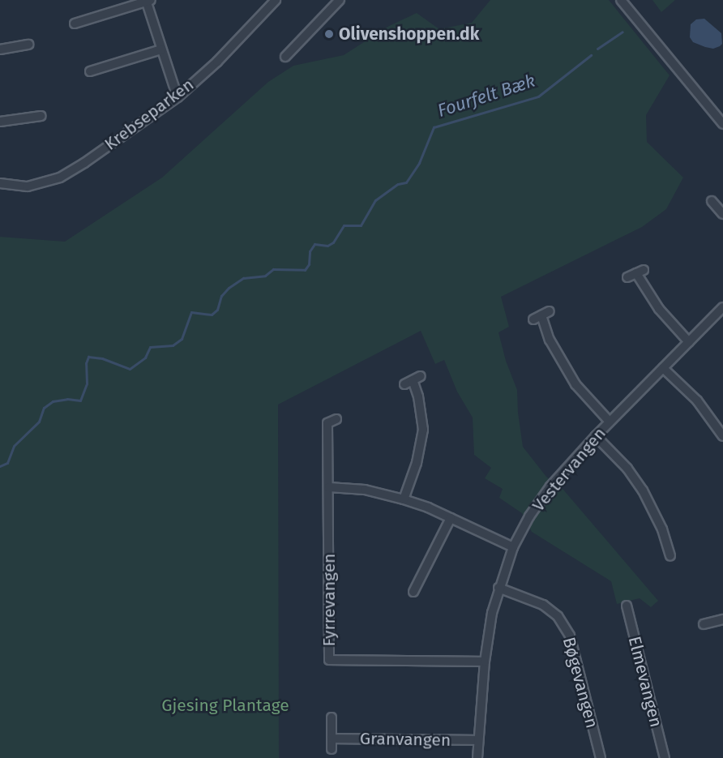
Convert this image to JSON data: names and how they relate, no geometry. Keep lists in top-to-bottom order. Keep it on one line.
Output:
{"streets":{"street":["Krebseparken","Vestervangen","Fyrrevangen","Elmevangen","Bøgevangen","Granvangen"]},"crossings":[["Vestervangen","Fyrrevangen"],["Vestervangen","Bøgevangen"],["Vestervangen","Granvangen"]],"water":["Fourfelt Bæk"],"parks":["Gjesing Plantage"],"places":["Olivenshoppen.dk"]}
